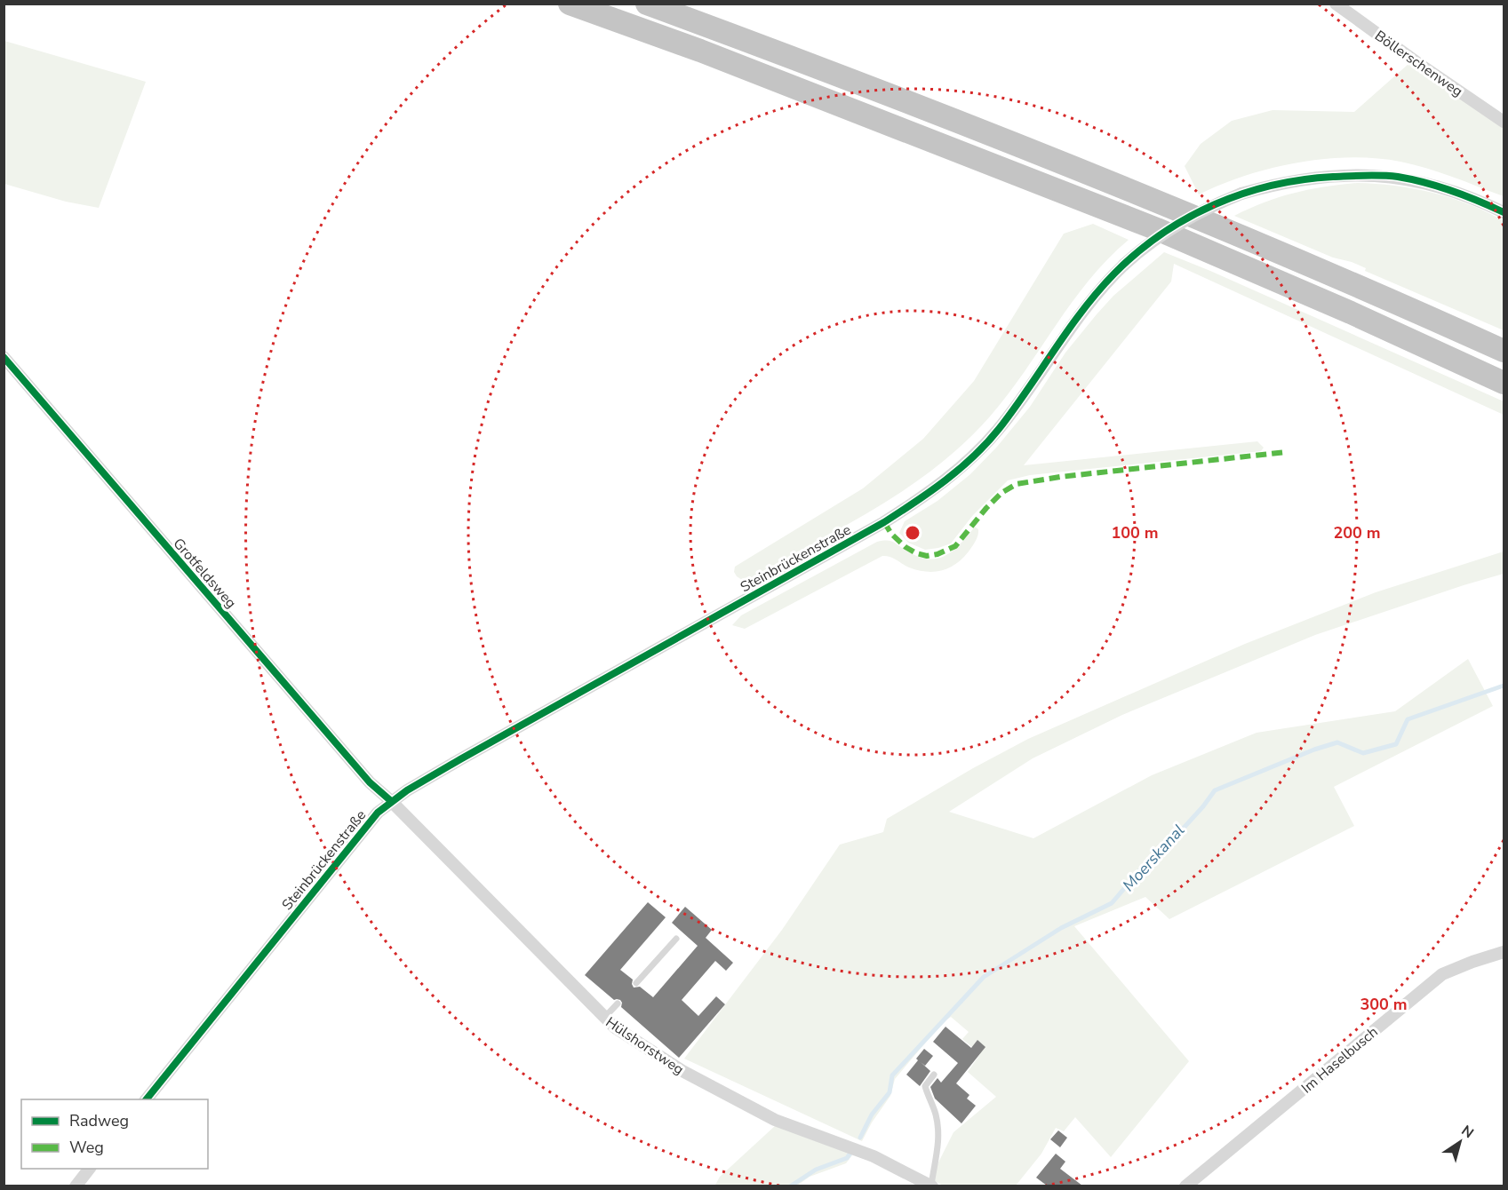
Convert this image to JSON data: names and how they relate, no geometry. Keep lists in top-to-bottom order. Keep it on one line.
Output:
{"streets":{"street":["Böllerschenweg","Steinbrückenstraße","Grotfeldsweg","Hülshorstweg","Im Haselbusch"]},"crossings":[["Steinbrückenstraße","Grotfeldsweg"],["Steinbrückenstraße","Hülshorstweg"],["Grotfeldsweg","Hülshorstweg"]],"water":["Moerskanal"],"legend":["Radweg","Weg"],"north":"top right","rings":["100 m","200 m","300 m"]}
